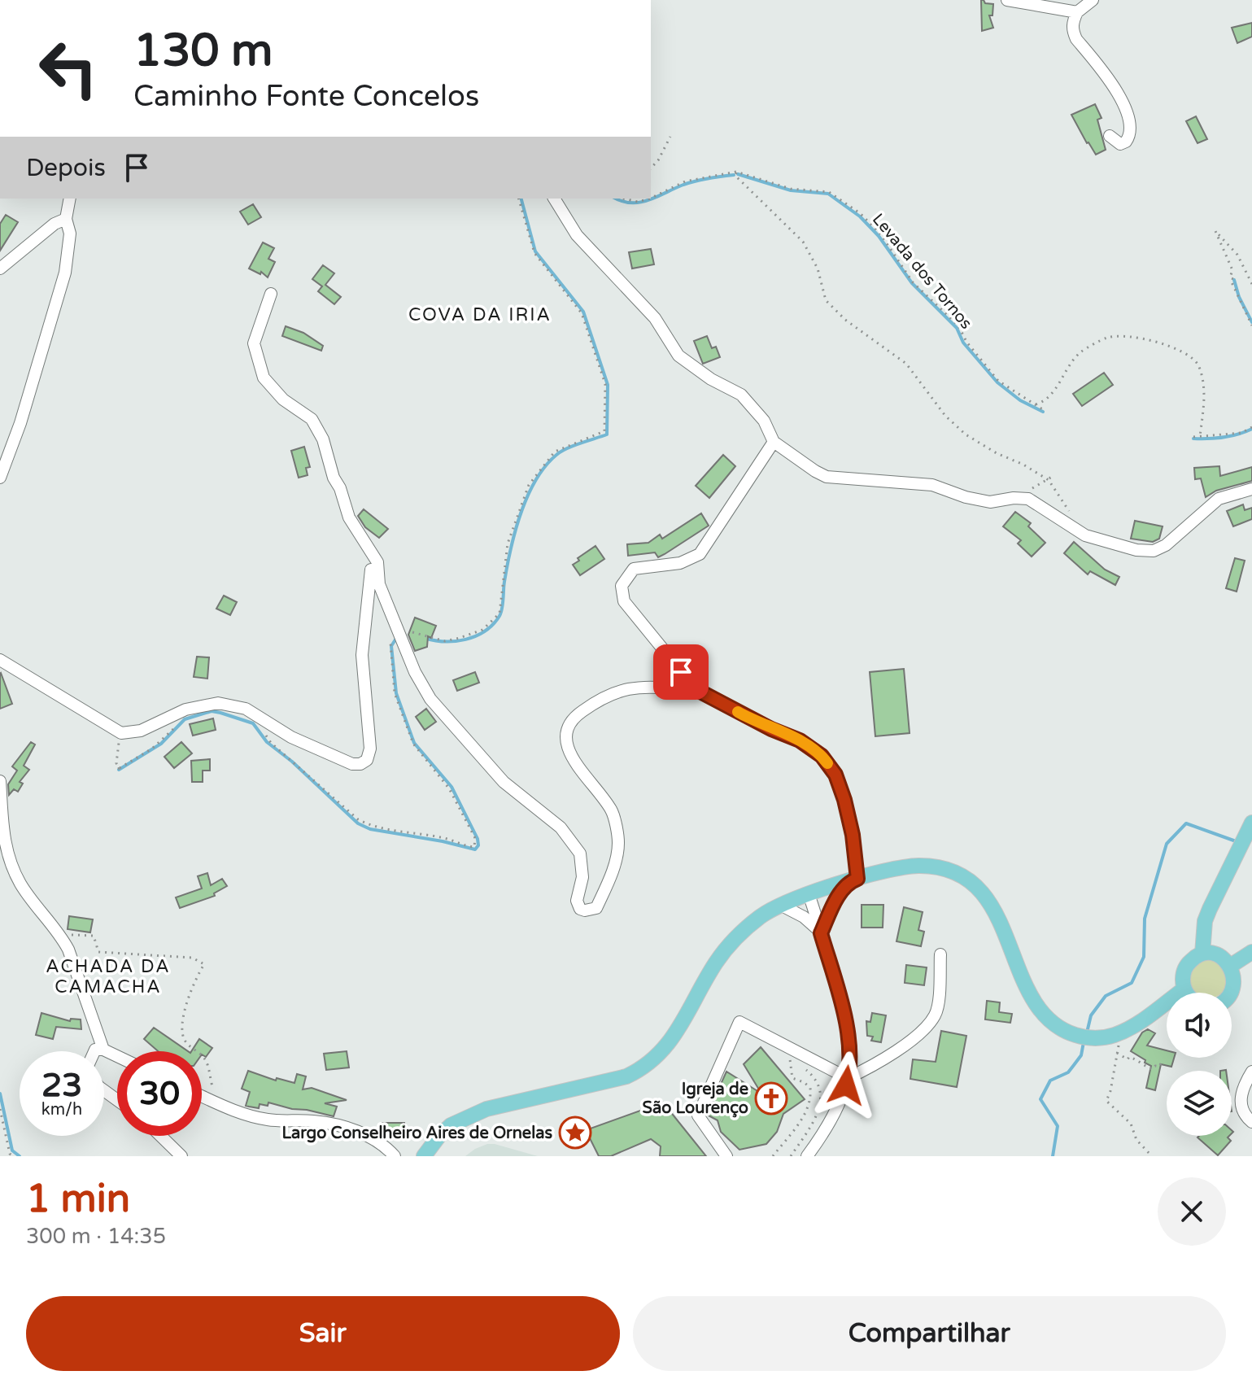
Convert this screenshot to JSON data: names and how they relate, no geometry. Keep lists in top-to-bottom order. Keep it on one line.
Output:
{"streets":{"path":["Levada dos Tornos"]},"districts":["COVA DA IRIA","ACHADA DA CAMACHA"],"places":{"church":["Igreja de São Lourenço"],"place":["Largo Conselheiro Aires de Ornelas"]},"page":{"turn":["130 m","Caminho Fonte Concelos"],"then":"Depois","speed":"23 km/h","limit":"30","heading":["1 min","300 m · 14:35"],"buttons":["Sair","Compartilhar"]}}
